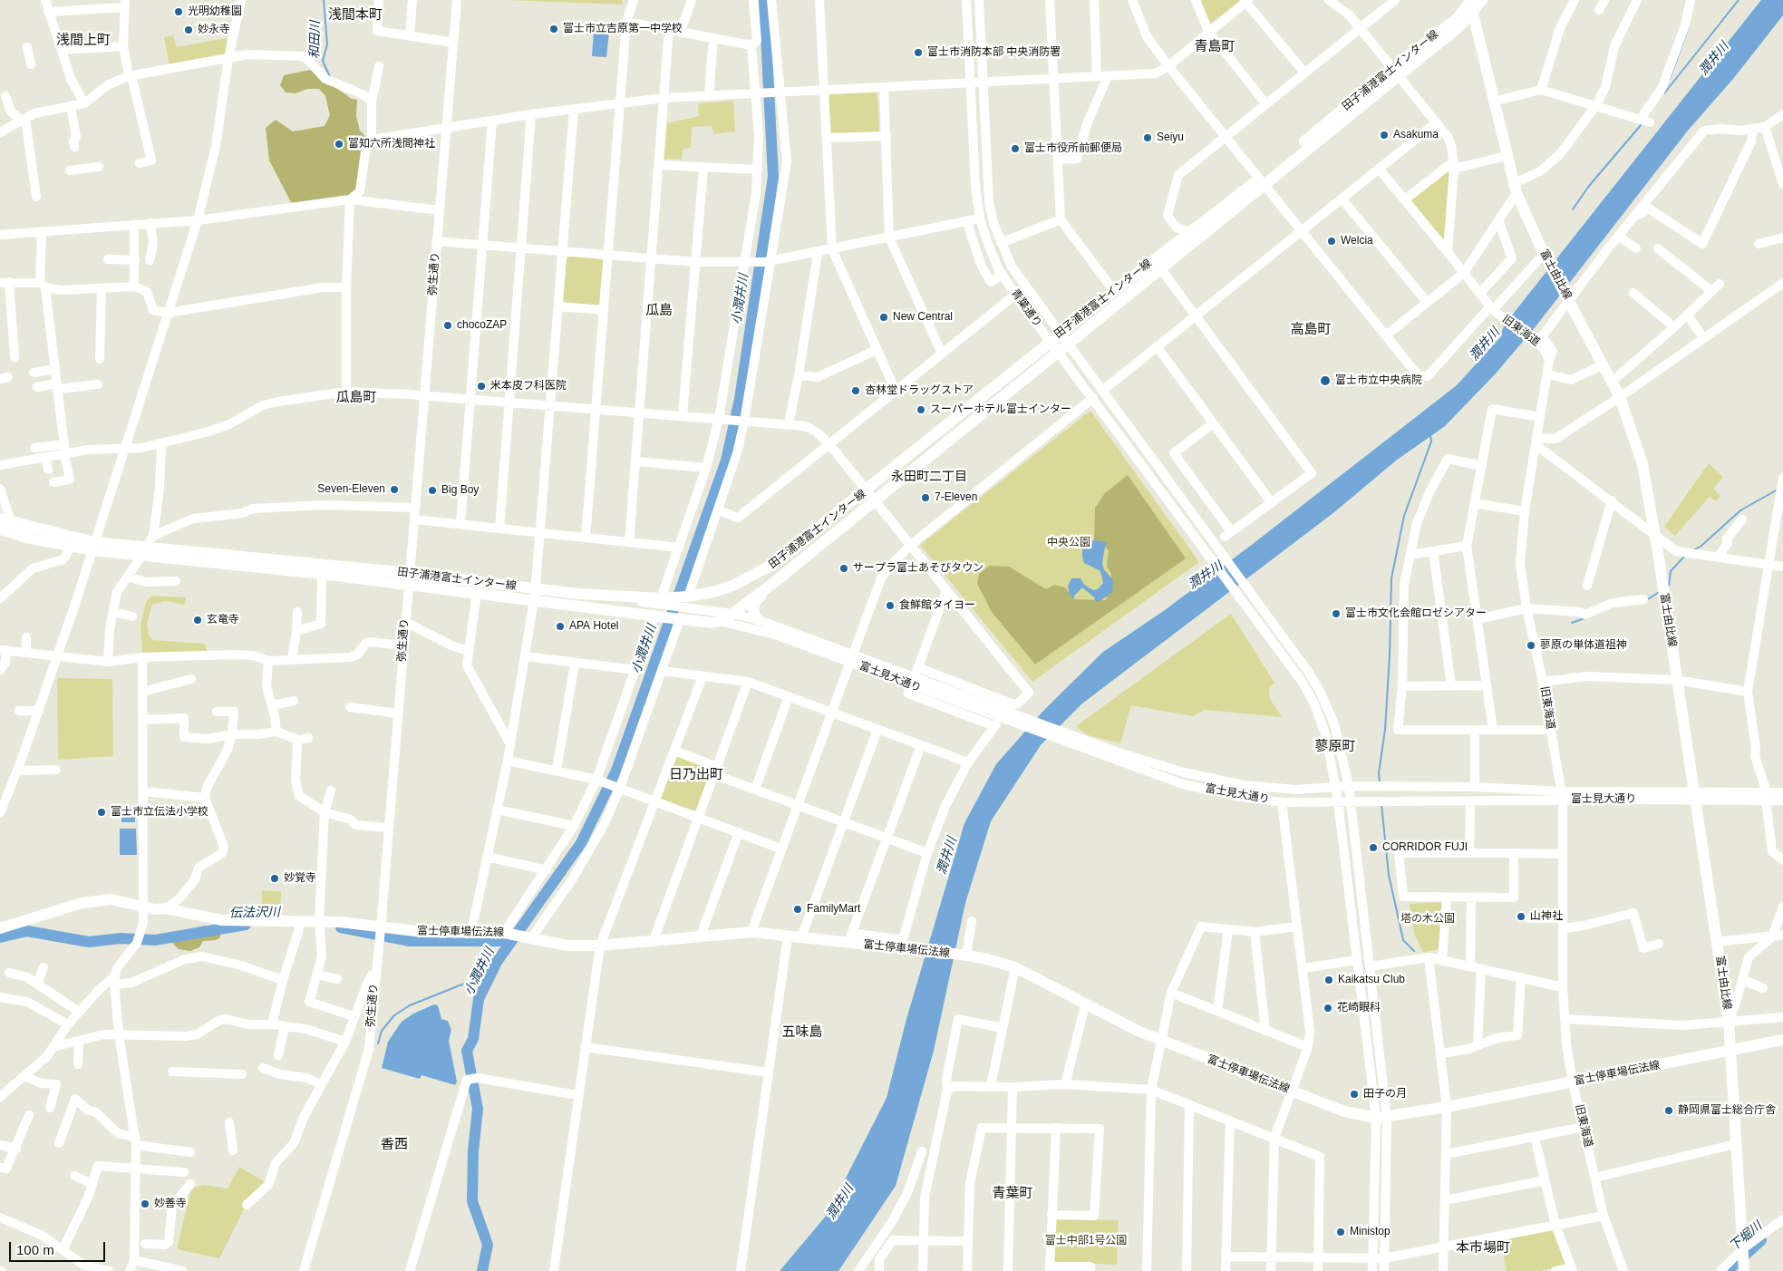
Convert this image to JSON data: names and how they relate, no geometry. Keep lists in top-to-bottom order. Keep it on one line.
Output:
{"streets":{"main road":["田子浦港富士インター線","富士由比線","富士停車場伝法線"],"street":["弥生通り","青葉通り","旧東海道","富士見大通り"]},"crossings":[["田子浦港富士インター線","弥生通り"],["田子浦港富士インター線","富士由比線"],["田子浦港富士インター線","青葉通り"],["田子浦港富士インター線","富士見大通り"],["弥生通り","富士停車場伝法線"],["富士由比線","富士見大通り"],["富士由比線","富士停車場伝法線"],["青葉通り","富士見大通り"],["青葉通り","富士停車場伝法線"],["旧東海道","富士見大通り"],["旧東海道","富士停車場伝法線"]],"districts":["浅間本町","浅間上町","青島町","瓜島","高島町","瓜島町","永田町二丁目","蓼原町","日乃出町","五味島","香西","青葉町","本市場町"],"water":["和田川","潤井川","小潤井川","伝法沢川","下堀川"],"parks":["中央公園","塔の木公園","富士中部1号公園"],"places":["光明幼稚園","富士市立吉原第一中学校","妙永寺","富士市消防本部 中央消防署","Asakuma","Seiyu","富知六所浅間神社","富士市役所前郵便局","Welcia","New Central","chocoZAP","富士市立中央病院","米本皮フ科医院","杏林堂ドラッグストア","スーパーホテル富士インター","Seven-Eleven","Big Boy","7-Eleven","サープラ富士あそびタウン","食鮮館タイヨー","富士市文化会館ロゼシアター","玄竜寺","APA Hotel","蓼原の単体道祖神","富士市立伝法小学校","CORRIDOR FUJI","妙覚寺","FamilyMart","山神社","Kaikatsu Club","花崎眼科","田子の月","静岡県富士総合庁舎","妙善寺","Ministop"],"scale_bar":"100 m"}
